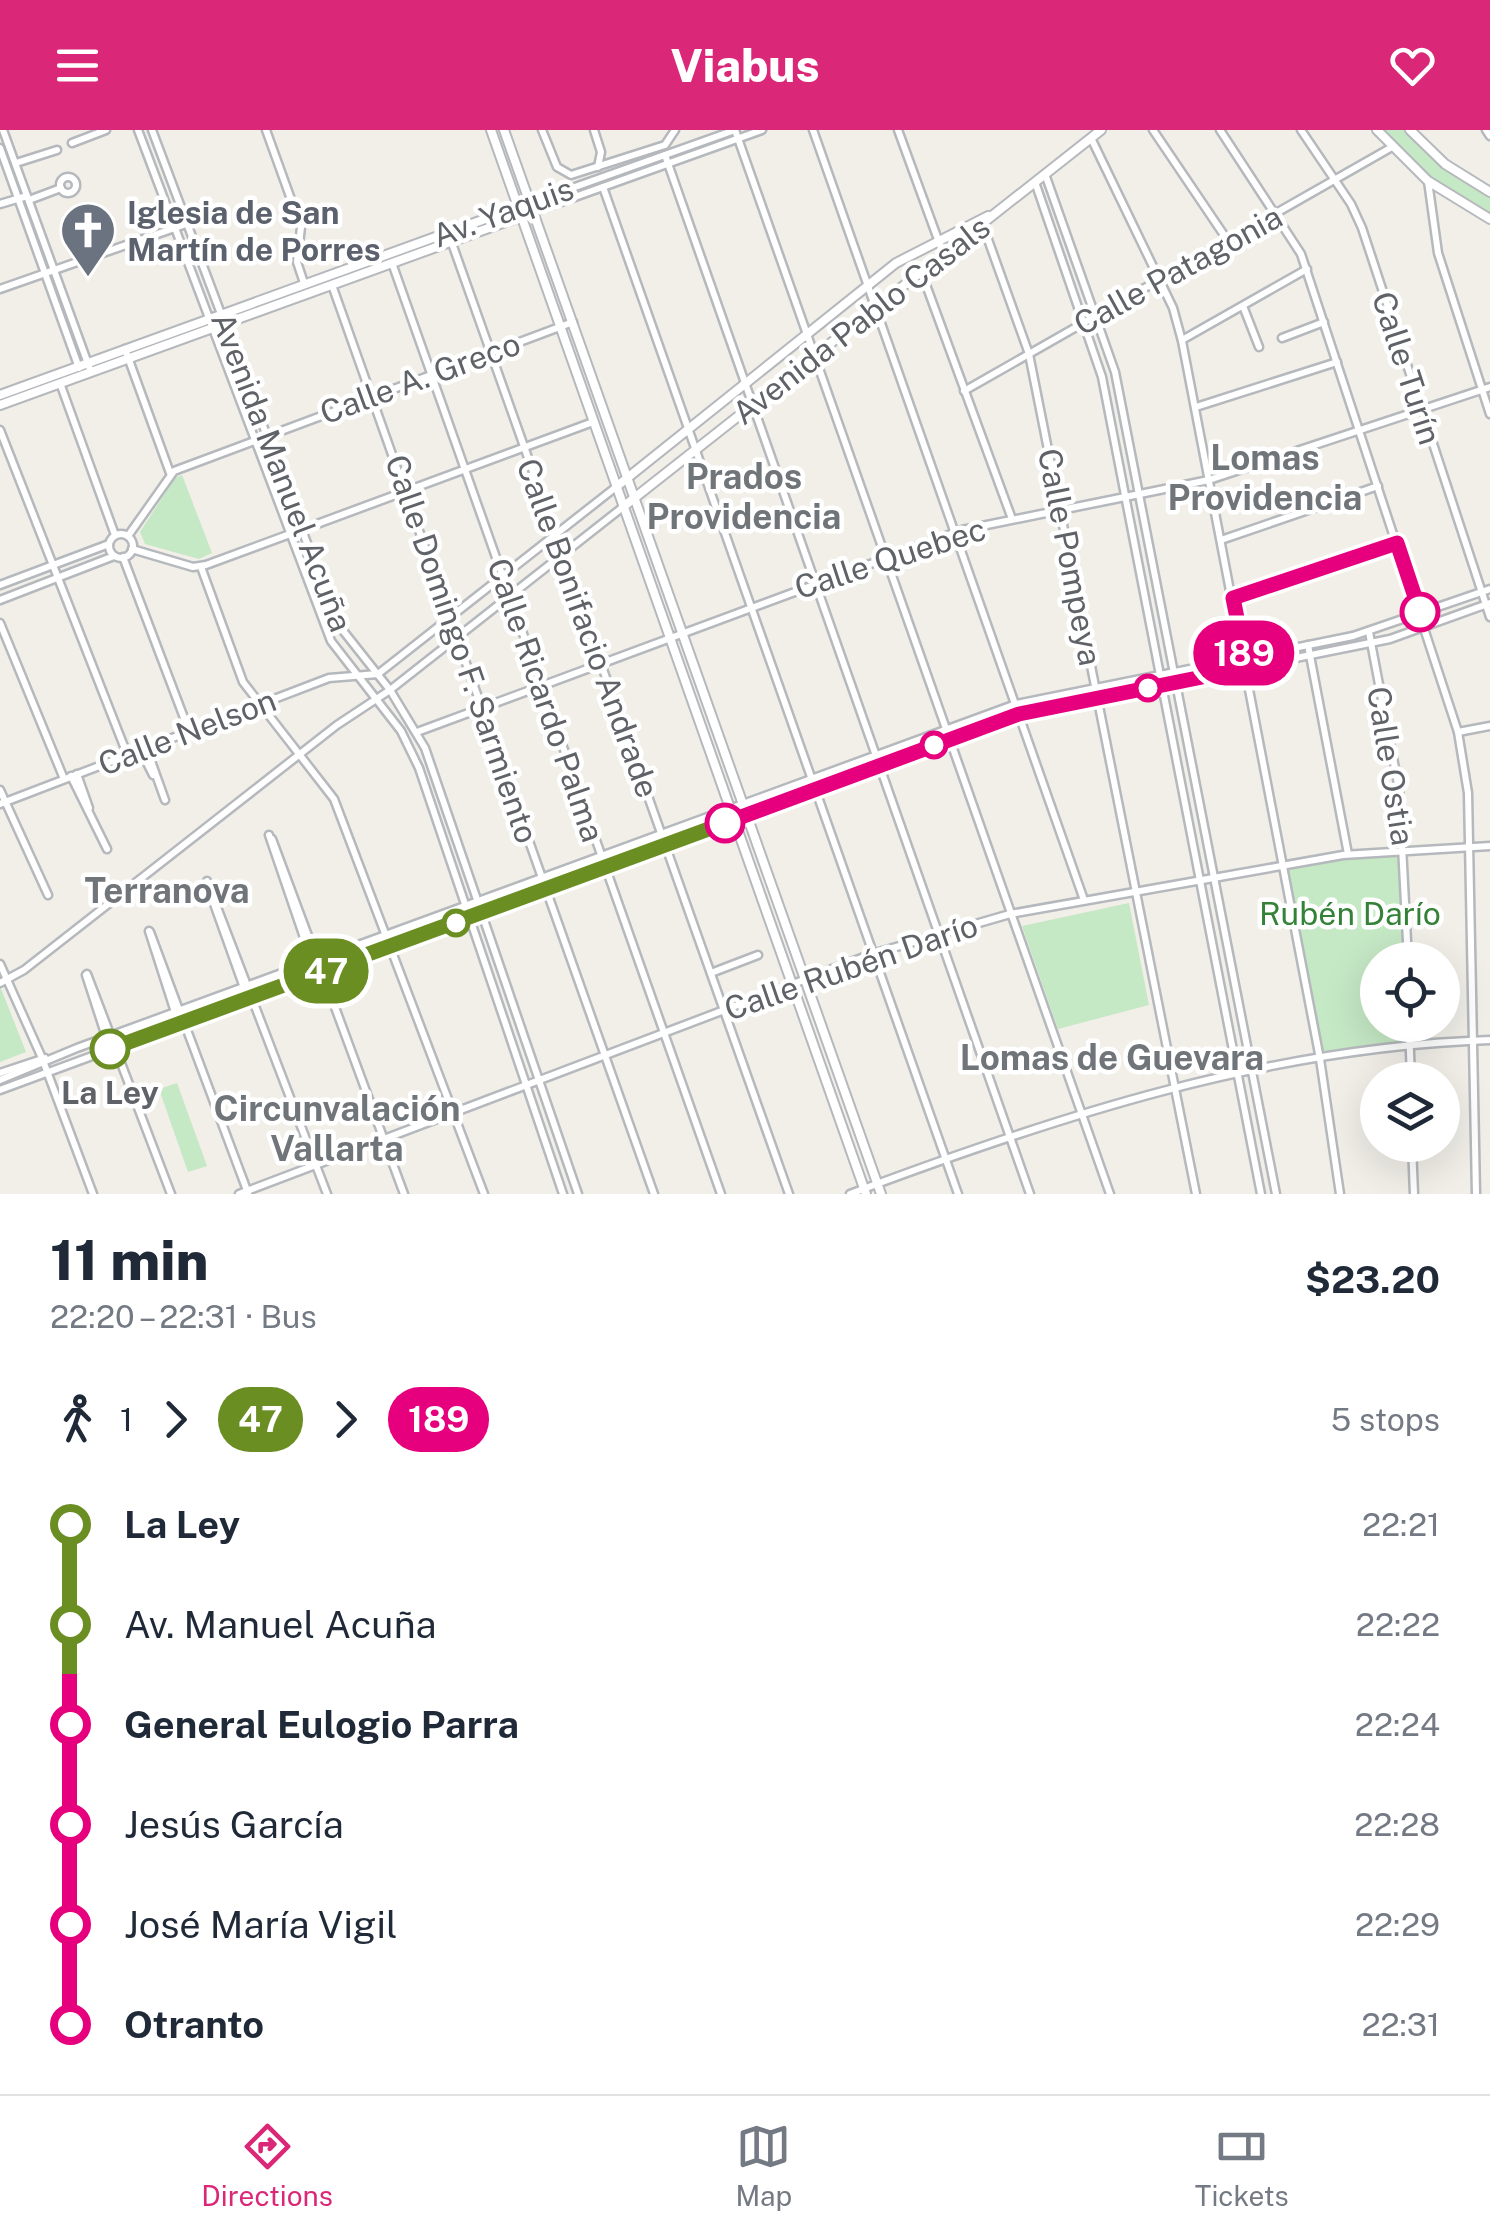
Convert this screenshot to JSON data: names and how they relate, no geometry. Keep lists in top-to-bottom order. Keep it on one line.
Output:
{"streets":{"street":["Av. Yaquis","Calle Patagonia","Avenida Pablo Casals","Calle Turín","Calle A. Greco","Avenida Manuel Acuña","Calle Pompeya","Calle Quebec","Calle Bonifacio Andrade","Calle Domingo F. Sarmiento","Calle Ricardo Palma","Calle Nelson","Calle Ostia","Calle Rubén Darío"]},"crossings":[["Av. Yaquis","Avenida Manuel Acuña"],["Av. Yaquis","Calle Bonifacio Andrade"],["Av. Yaquis","Calle Domingo F. Sarmiento"],["Av. Yaquis","Calle Ricardo Palma"],["Calle Patagonia","Calle Turín"],["Calle Patagonia","Calle Pompeya"],["Avenida Pablo Casals","Avenida Manuel Acuña"],["Avenida Pablo Casals","Calle Pompeya"],["Avenida Pablo Casals","Calle Bonifacio Andrade"],["Avenida Pablo Casals","Calle Domingo F. Sarmiento"],["Avenida Pablo Casals","Calle Ricardo Palma"],["Avenida Pablo Casals","Calle Nelson"],["Calle Turín","Calle Quebec"],["Calle A. Greco","Avenida Manuel Acuña"],["Calle A. Greco","Calle Bonifacio Andrade"],["Calle A. Greco","Calle Domingo F. Sarmiento"],["Calle A. Greco","Calle Ricardo Palma"],["Avenida Manuel Acuña","Calle Quebec"],["Avenida Manuel Acuña","Calle Nelson"],["Avenida Manuel Acuña","Calle Rubén Darío"],["Calle Pompeya","Calle Quebec"],["Calle Pompeya","Calle Rubén Darío"],["Calle Quebec","Calle Bonifacio Andrade"],["Calle Quebec","Calle Domingo F. Sarmiento"],["Calle Quebec","Calle Ricardo Palma"],["Calle Bonifacio Andrade","Calle Rubén Darío"],["Calle Domingo F. Sarmiento","Calle Rubén Darío"],["Calle Ricardo Palma","Calle Rubén Darío"],["Calle Ostia","Calle Rubén Darío"]],"districts":["Lomas Providencia","Prados Providencia","Terranova","Lomas de Guevara","Circunvalación Vallarta"],"parks":["Rubén Darío"],"places":{"church":["Iglesia de San Martín de Porres"],"other":["La Ley"]},"lines":["bus line 189","bus line 47"],"page":{"header":"Viabus","on_map":["47","189"],"heading":["11 min","22:20 – 22:31 · Bus","$23.20"],"legs":["1","47","189","5 stops"],"list":[{"name":"La Ley","value":"22:21"},{"name":"Av. Manuel Acuña","value":"22:22"},{"name":"General Eulogio Parra","value":"22:24"},{"name":"Jesús García","value":"22:28"},{"name":"José María Vigil","value":"22:29"},{"name":"Otranto","value":"22:31"}],"tabs":["Directions","Map","Tickets"]}}
